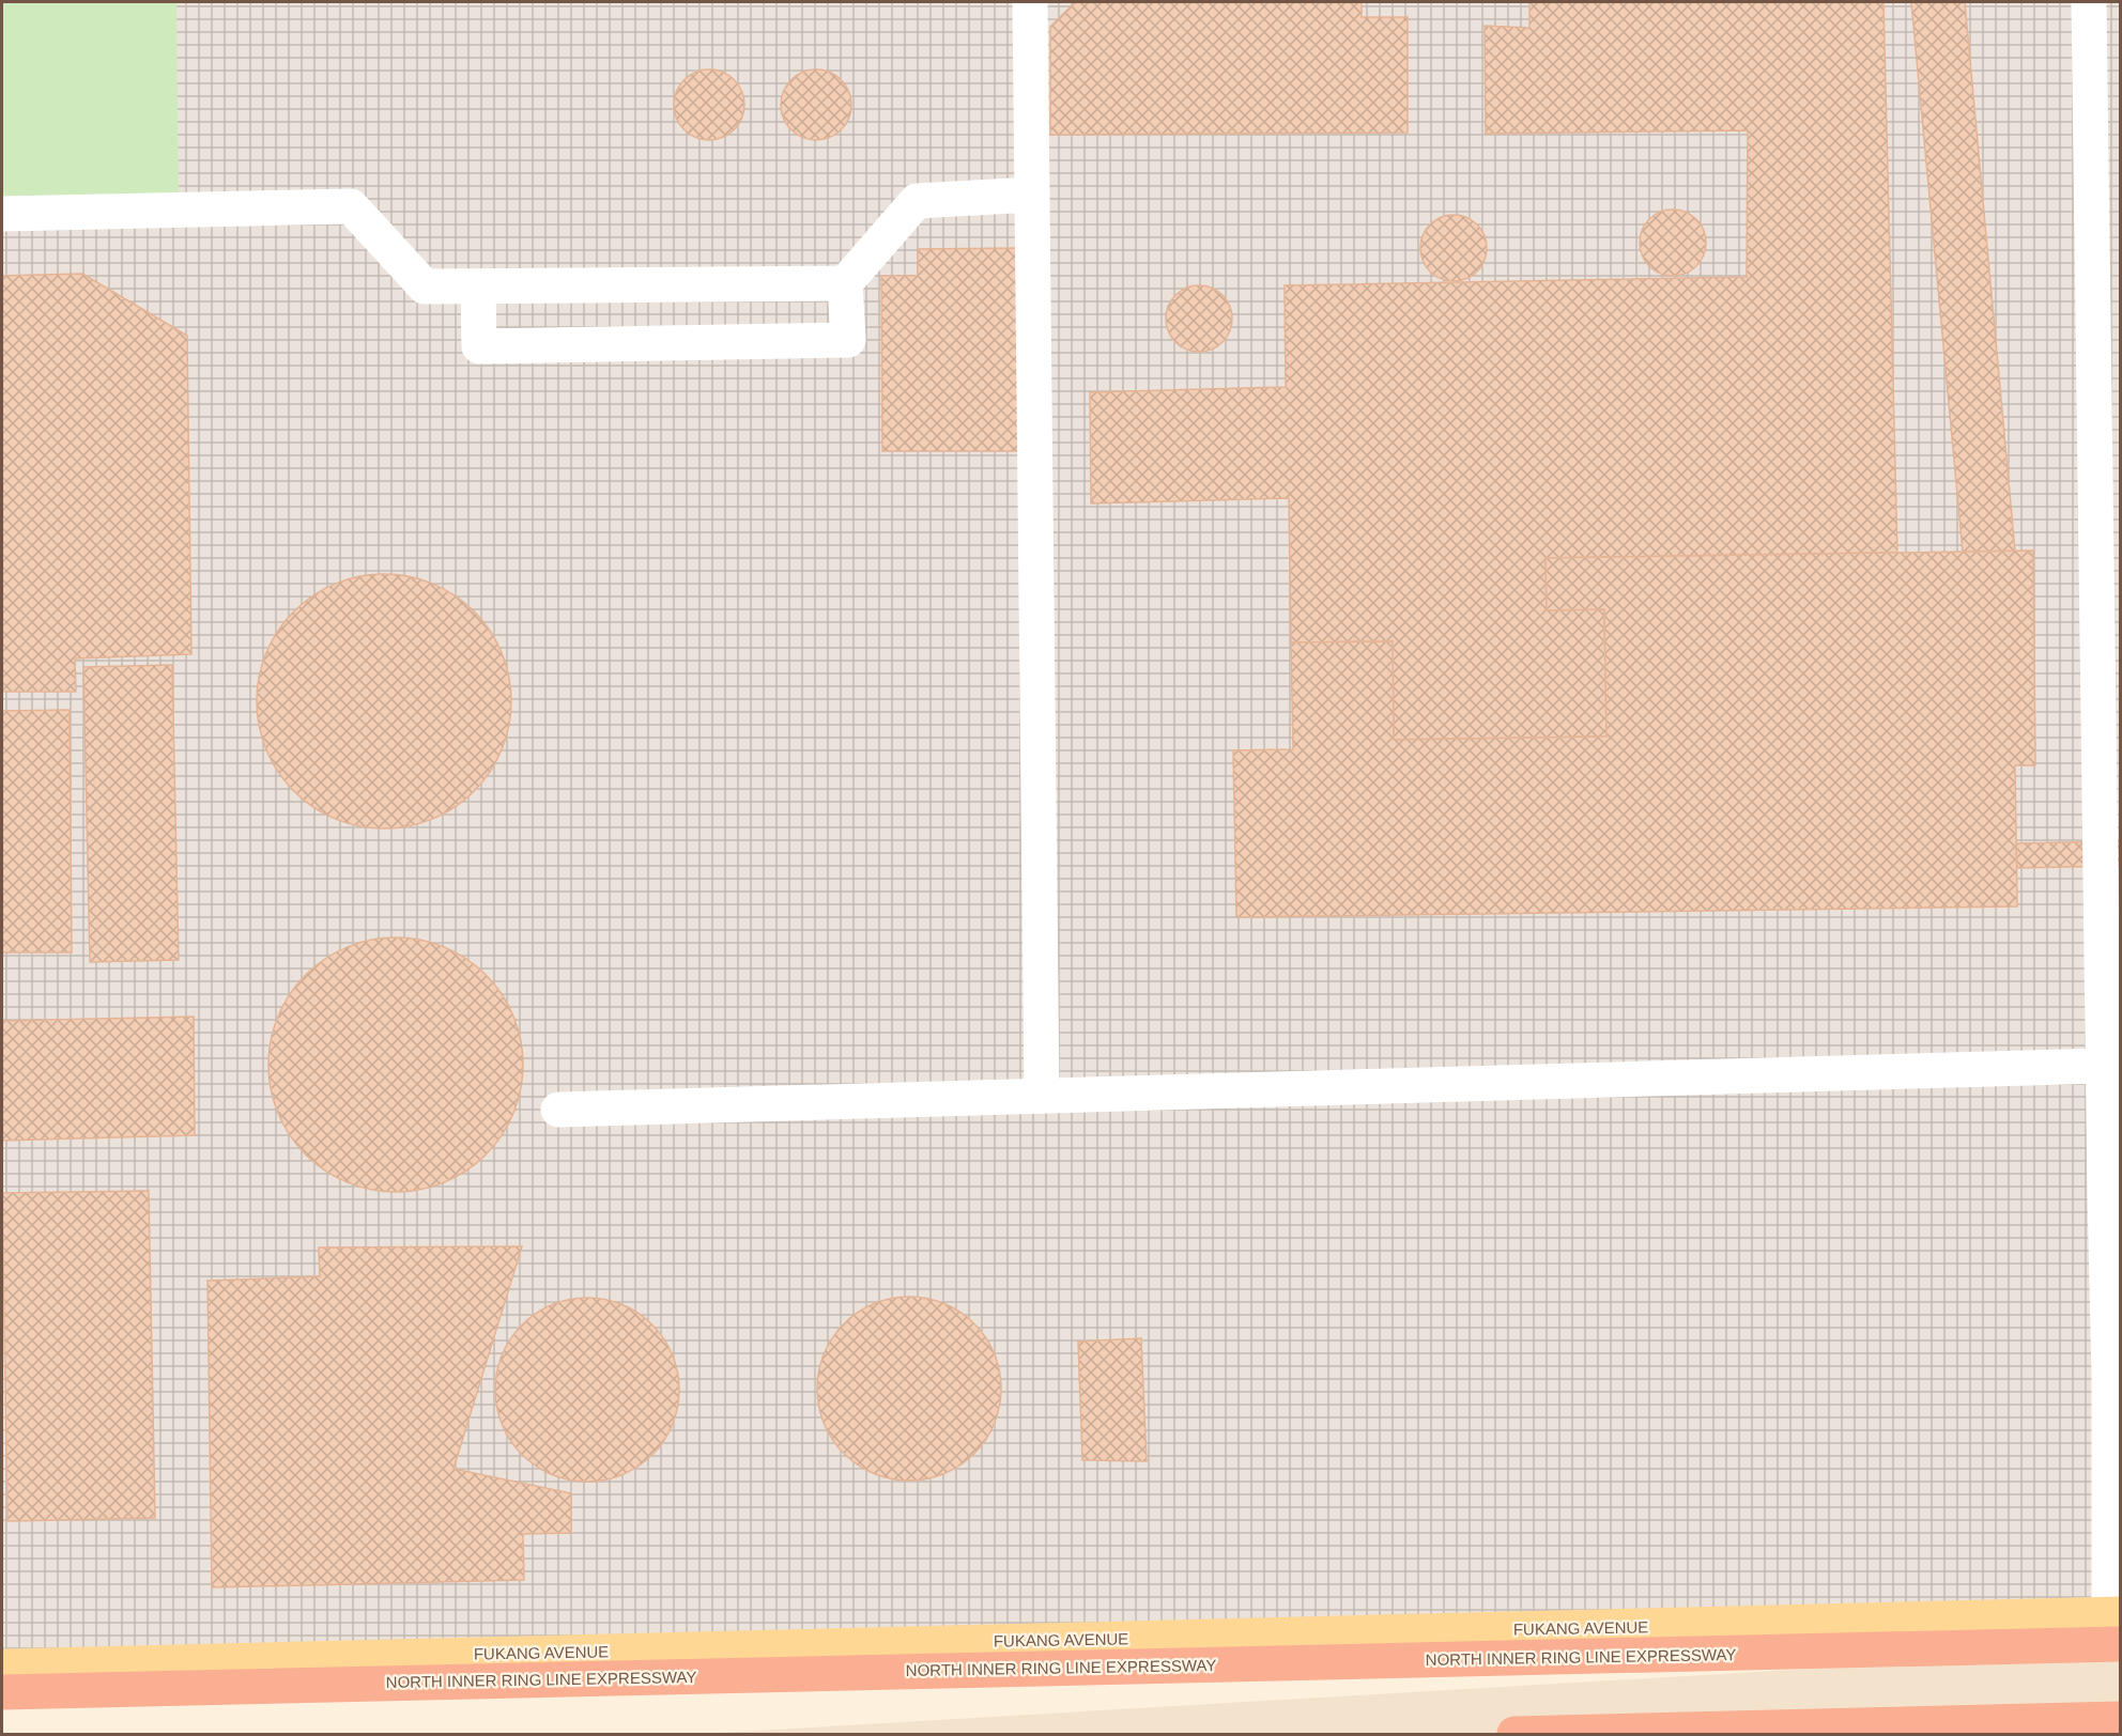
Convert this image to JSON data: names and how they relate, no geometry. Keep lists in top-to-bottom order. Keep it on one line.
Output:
{"streets":{"highway":["NORTH INNER RING LINE EXPRESSWAY"],"main road":["FUKANG AVENUE"]},"crossings":[["FUKANG AVENUE","NORTH INNER RING LINE EXPRESSWAY"]]}
